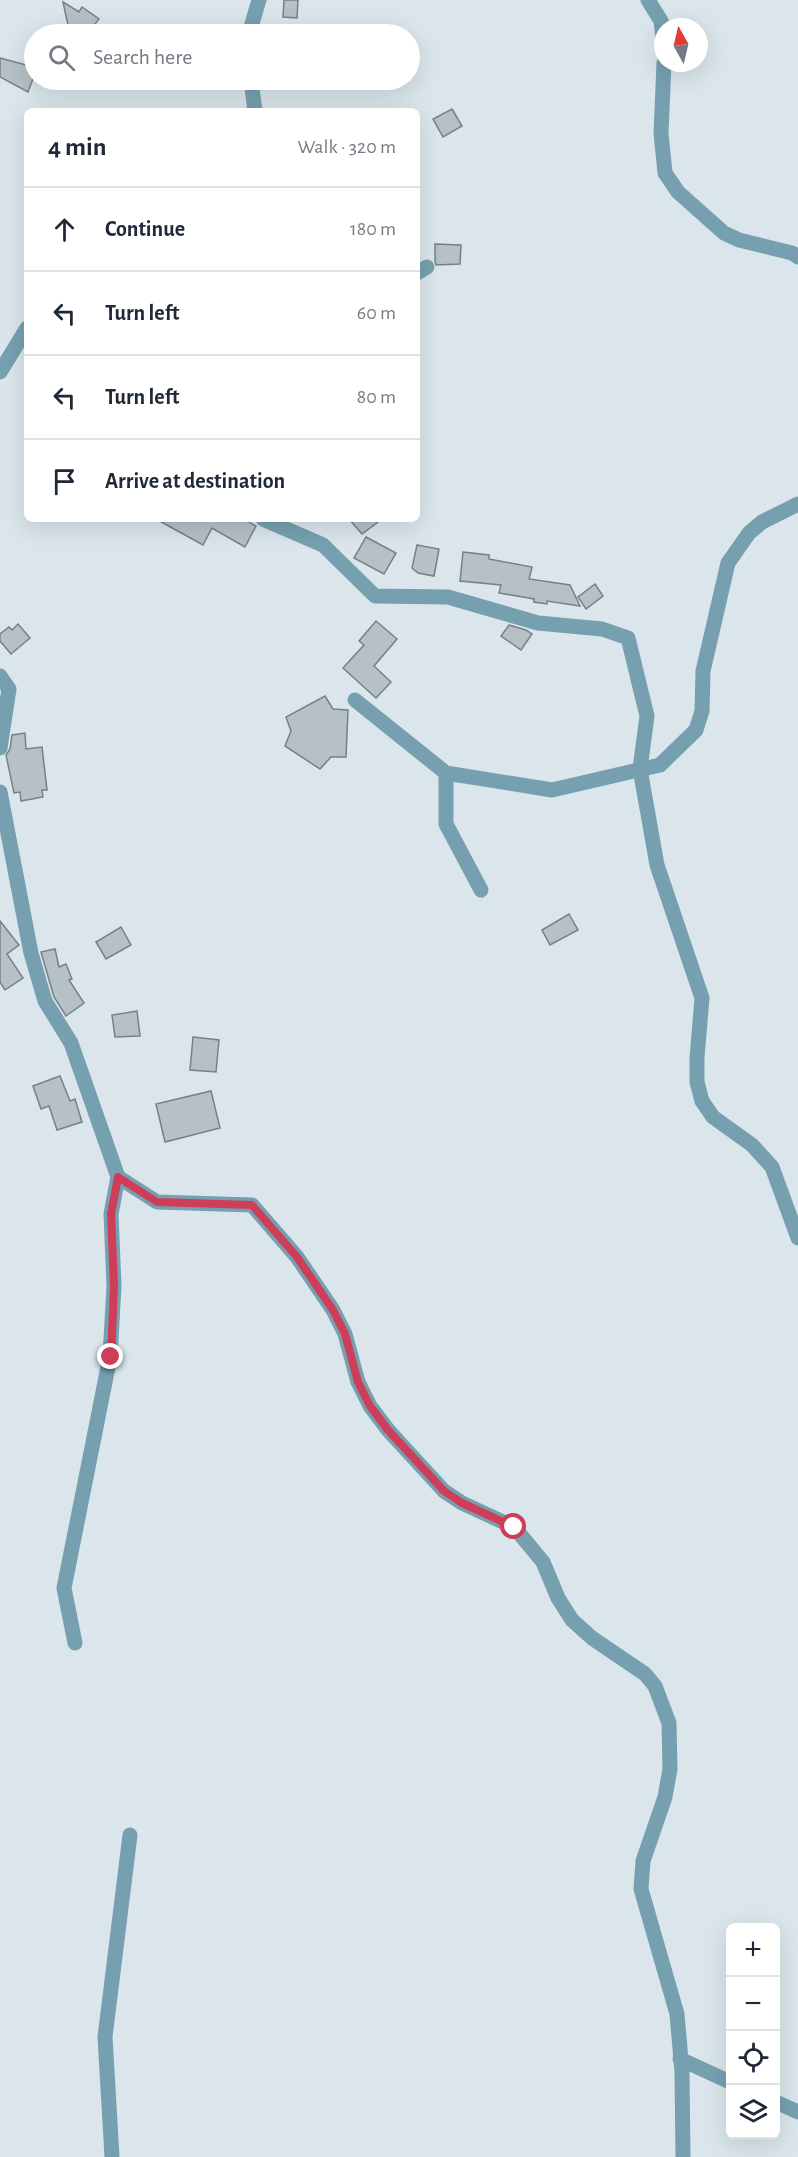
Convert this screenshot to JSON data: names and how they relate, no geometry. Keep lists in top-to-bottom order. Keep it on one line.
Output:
{"north":"top","page":{"search":"Search here","heading":["4 min","Walk · 320 m"],"list":[["Continue","180 m"],["Turn left","60 m"],["Turn left","80 m"],"Arrive at destination"],"map_buttons":["+","−"]}}
